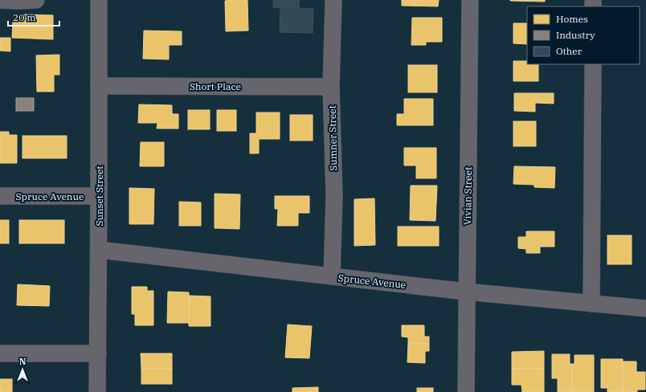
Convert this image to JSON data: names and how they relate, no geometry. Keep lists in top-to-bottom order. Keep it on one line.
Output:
{"streets":{"street":["Short Place","Sumner Street","Spruce Avenue","Sunset Street","Vivian Street"]},"crossings":[["Short Place","Sumner Street"],["Short Place","Sunset Street"],["Sumner Street","Spruce Avenue"],["Spruce Avenue","Sunset Street"],["Spruce Avenue","Vivian Street"]],"legend":["Homes","Industry","Other"],"scale_bar":"20 m","north":"top"}
